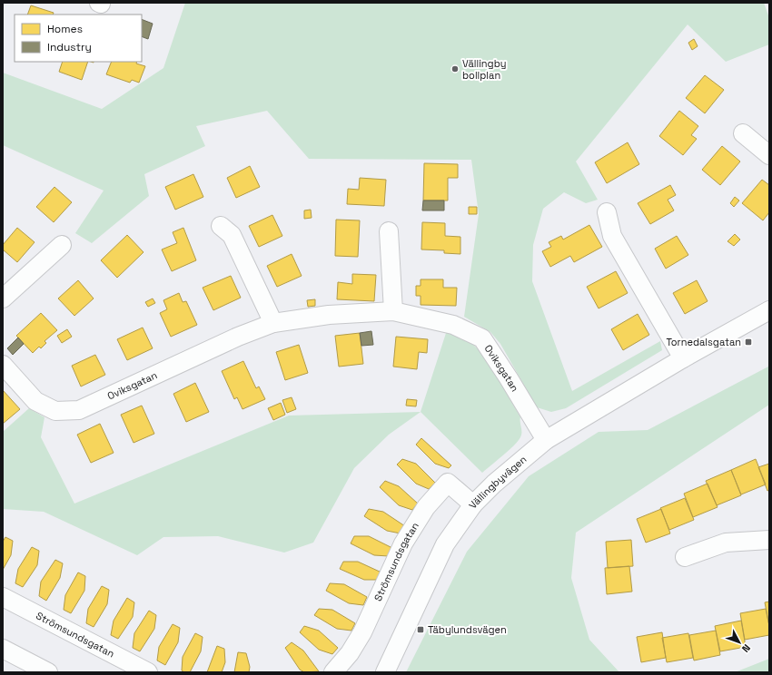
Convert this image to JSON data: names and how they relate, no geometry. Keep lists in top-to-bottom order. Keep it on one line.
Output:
{"streets":{"street":["Oviksgatan","Vällingbyvägen","Strömsundsgatan"]},"crossings":[["Oviksgatan","Vällingbyvägen"],["Vällingbyvägen","Strömsundsgatan"]],"places":{"other":["Vällingby bollplan"],"transit":["Tornedalsgatan","Täbylundsvägen"]},"legend":["Homes","Industry"],"north":"bottom right"}
